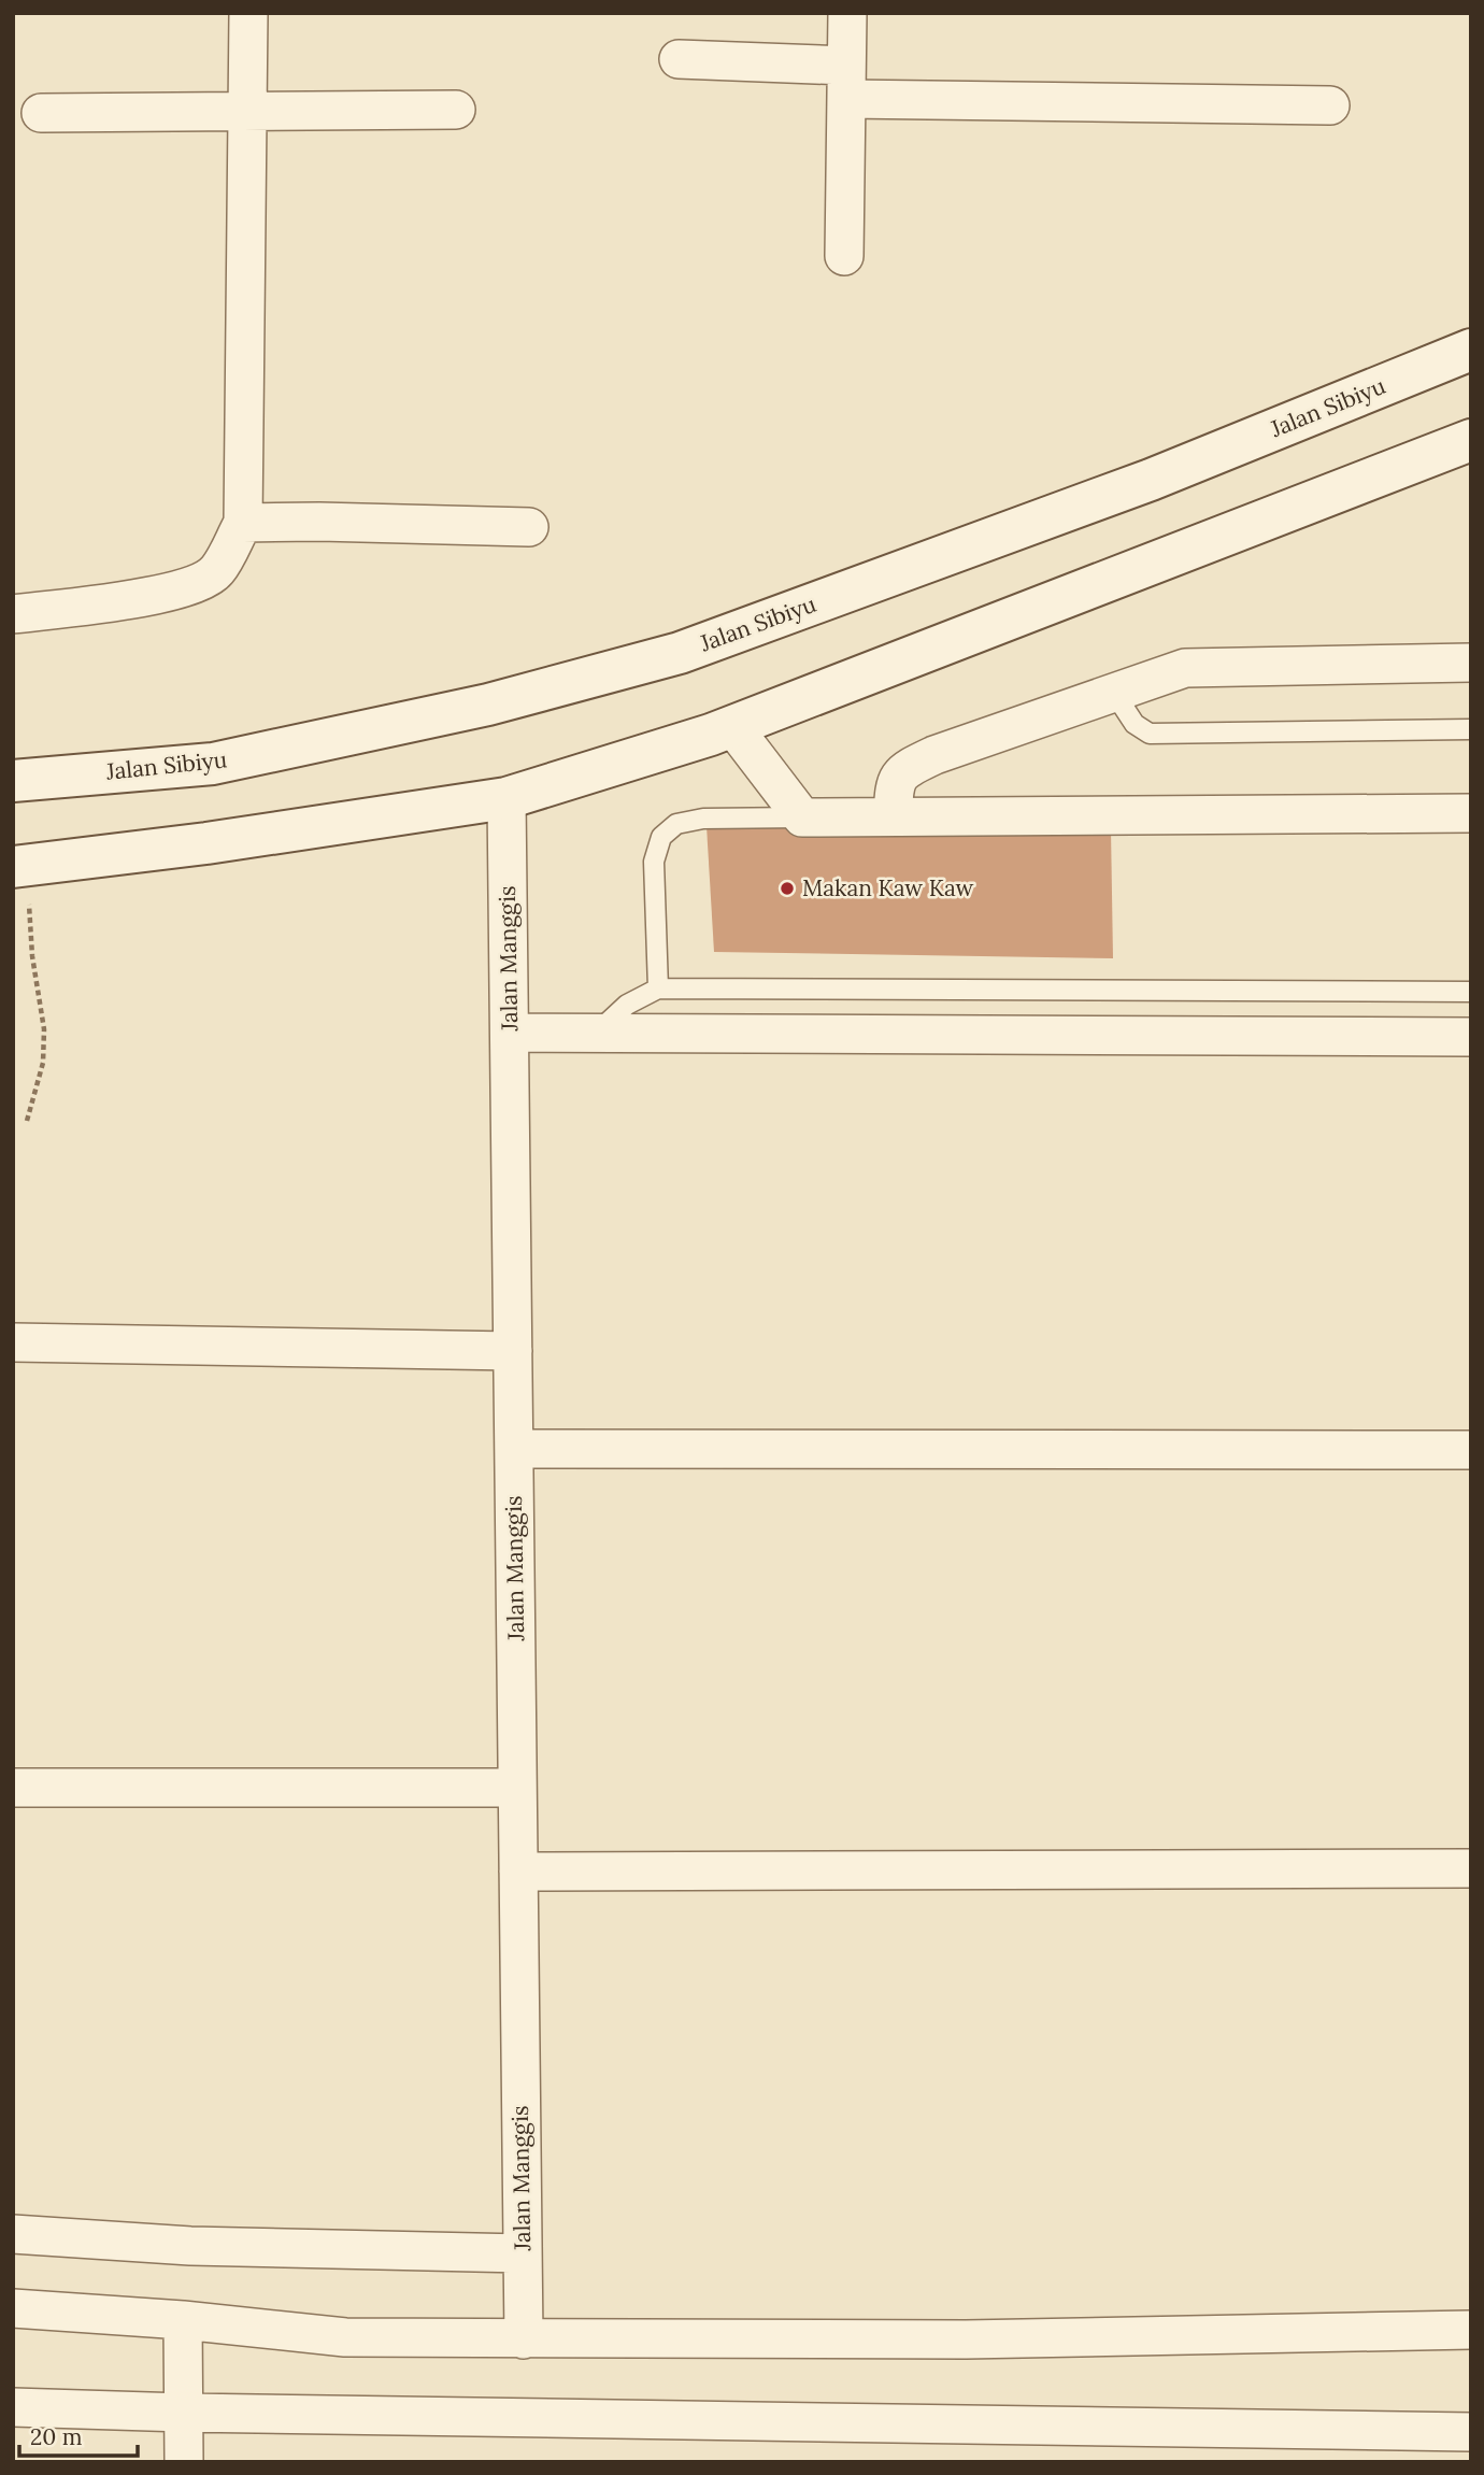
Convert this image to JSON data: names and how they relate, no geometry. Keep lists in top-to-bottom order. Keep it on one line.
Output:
{"streets":{"main road":["Jalan Sibiyu"],"street":["Jalan Manggis"]},"places":["Makan Kaw Kaw"],"scale_bar":"20 m"}
